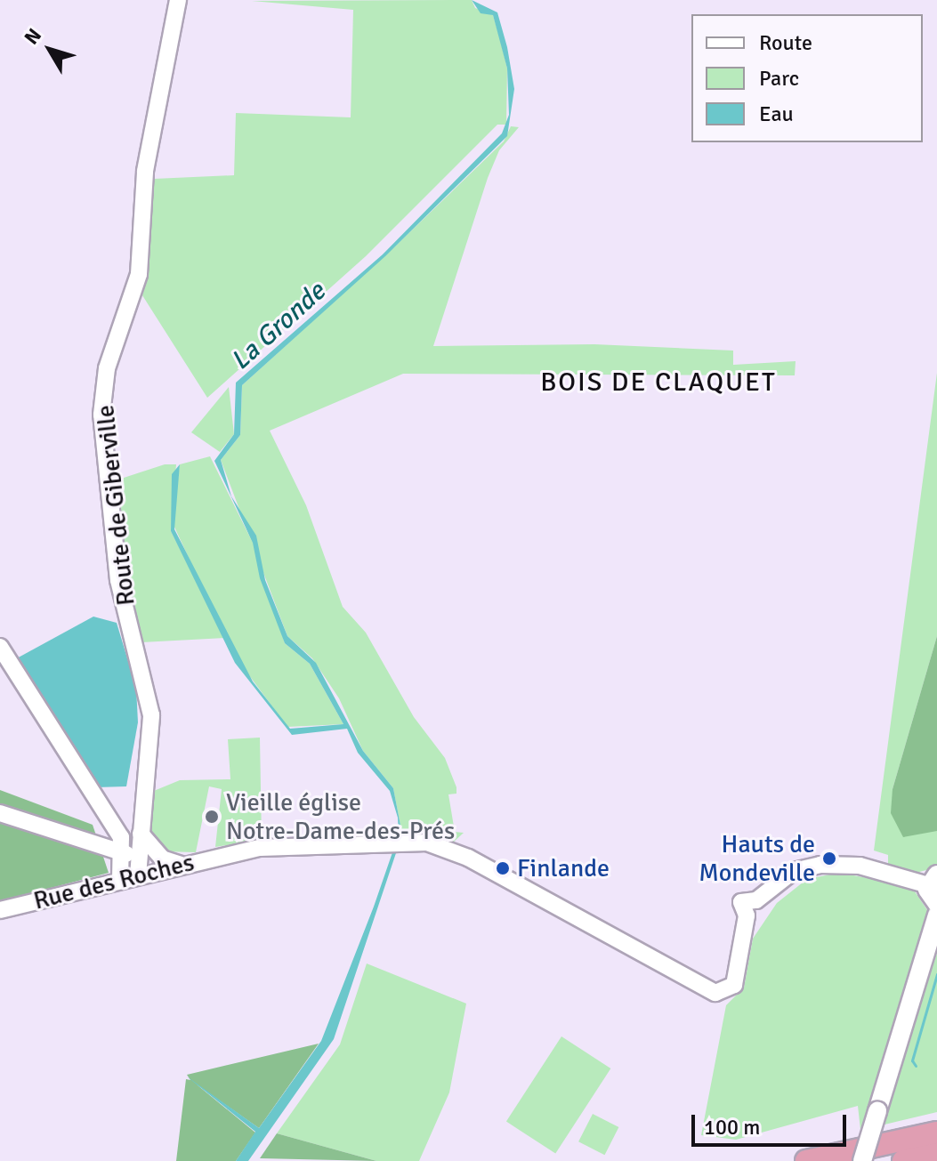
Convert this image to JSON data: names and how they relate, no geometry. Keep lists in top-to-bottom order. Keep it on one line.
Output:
{"streets":{"street":["Route de Giberville","Rue des Roches"]},"crossings":[["Route de Giberville","Rue des Roches"]],"districts":["BOIS DE CLAQUET"],"water":["La Gronde"],"places":["Vieille église Notre-Dame-des-Prés","Hauts de Mondeville","Finlande"],"legend":["Route","Parc","Eau"],"scale_bar":"100 m","north":"top left"}
